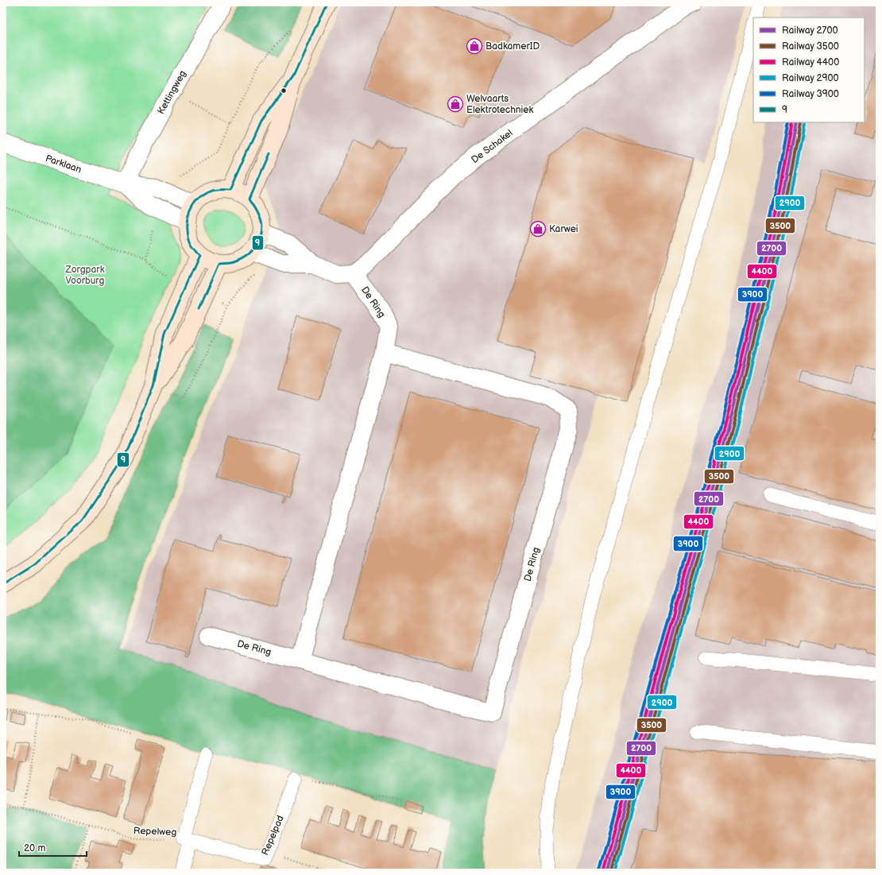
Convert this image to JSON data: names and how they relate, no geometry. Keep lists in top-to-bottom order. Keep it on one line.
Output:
{"streets":{"street":["Kettingweg","De Schakel","Parklaan","De Ring"],"lane":["Repelpad"],"path":["Repelweg"]},"crossings":[["Kettingweg","Parklaan"],["De Schakel","Parklaan"],["De Schakel","De Ring"],["Repelweg","Repelpad"]],"parks":["Zorgpark Voorburg"],"places":{"shop":["BadkamerID","Welvaarts Elektrotechniek","Karwei"]},"lines":["transit line 9","rail line 2700","rail line 3500","rail line 4400","rail line 3900","rail line 2900"],"legend":["Railway 2700","Railway 3500","Railway 4400","Railway 2900","Railway 3900","9"],"scale_bar":"20 m"}
